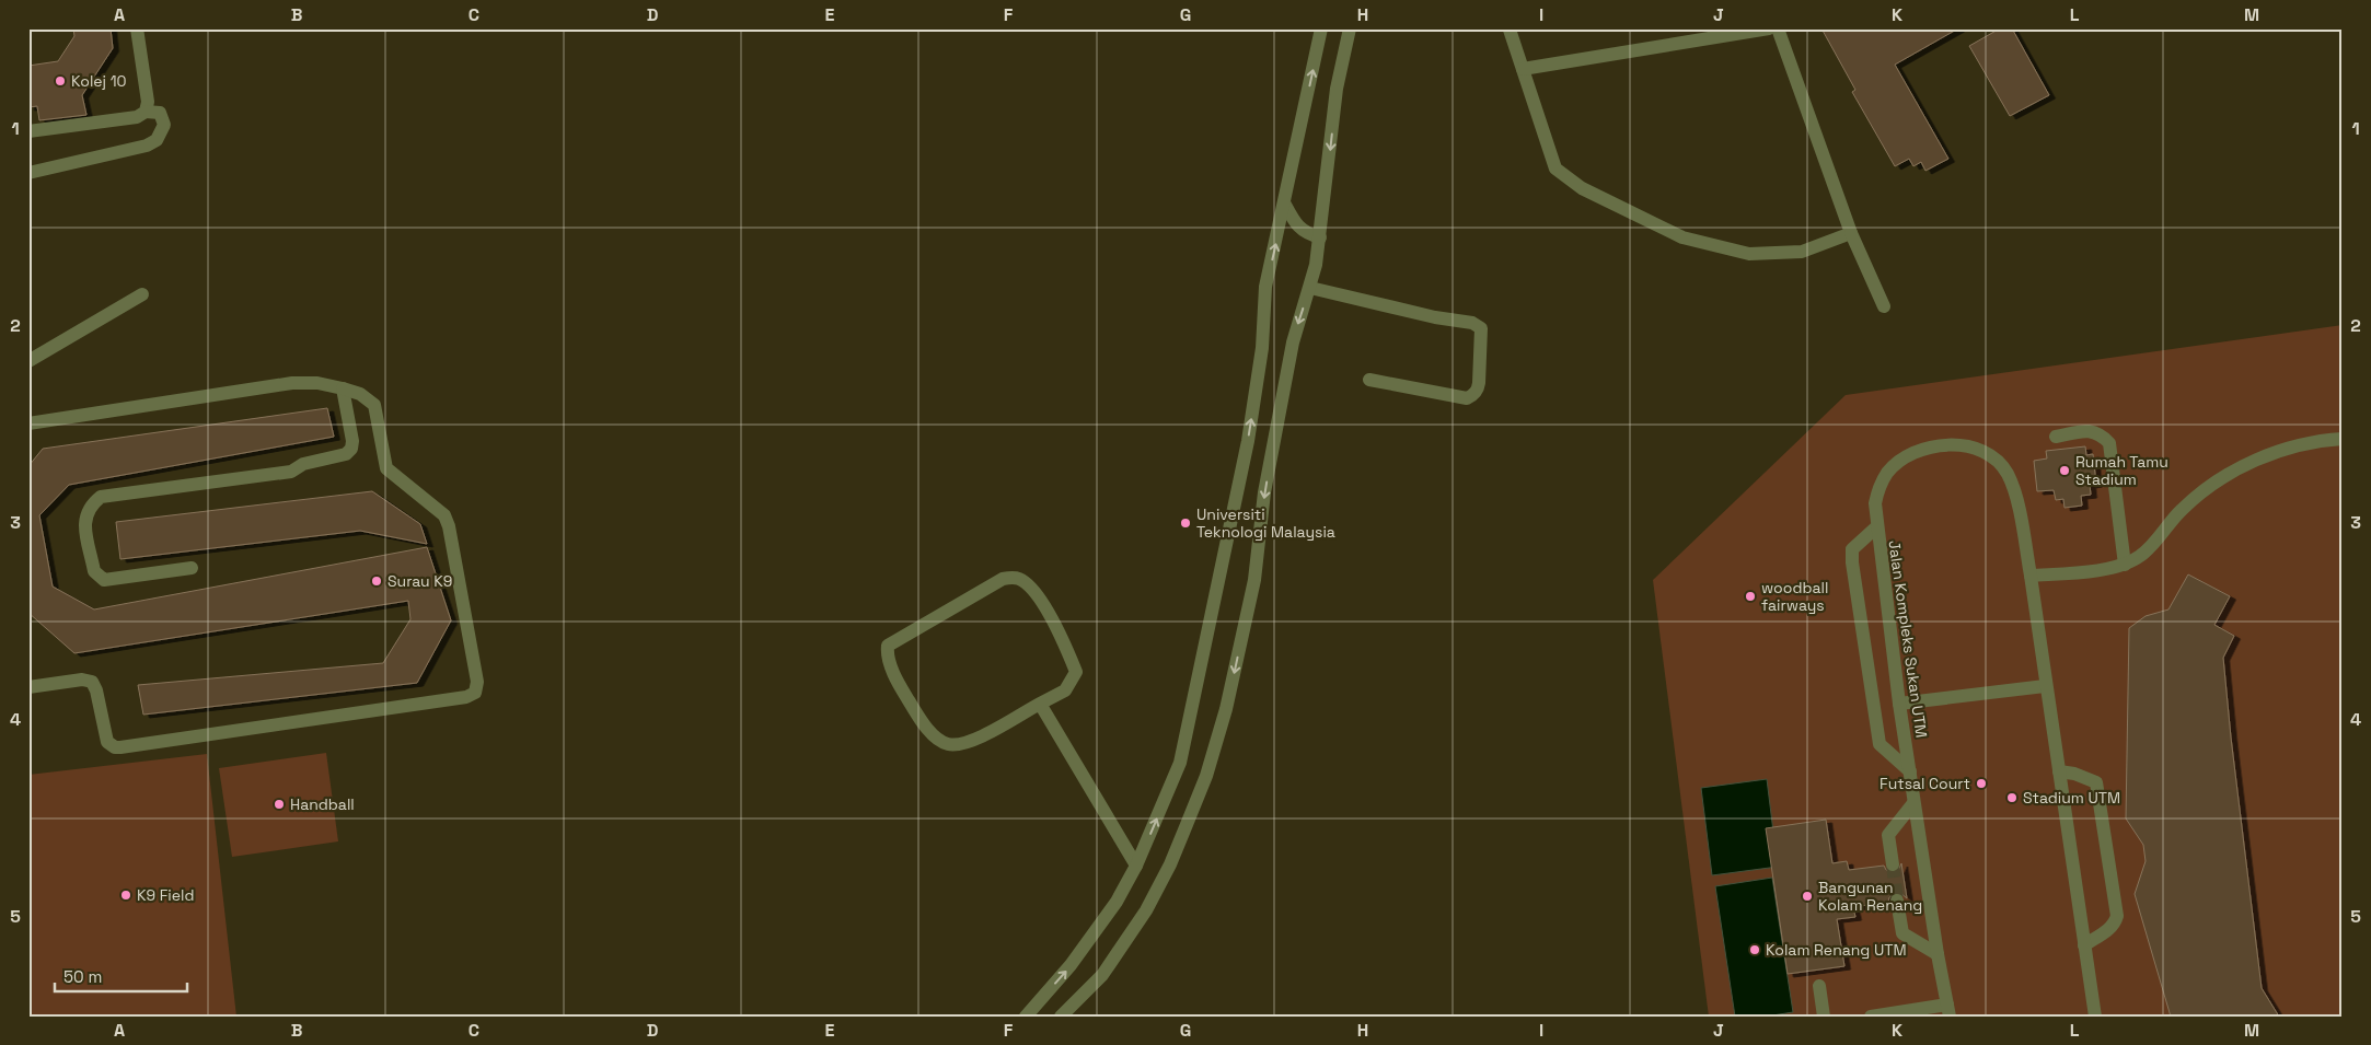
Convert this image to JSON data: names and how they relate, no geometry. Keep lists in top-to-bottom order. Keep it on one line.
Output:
{"streets":{"street":["Jalan Kompleks Sukan UTM"]},"places":["Kolej 10","Rumah Tamu Stadium","Universiti Teknologi Malaysia","Surau K9","woodball fairways","Futsal Court","Stadium UTM","Handball","K9 Field","Bangunan Kolam Renang","Kolam Renang UTM"],"scale_bar":"50 m","grid":{"columns":["A","B","C","D","E","F","G","H","I","J","K","L","M"],"rows":["1","2","3","4","5"]}}
